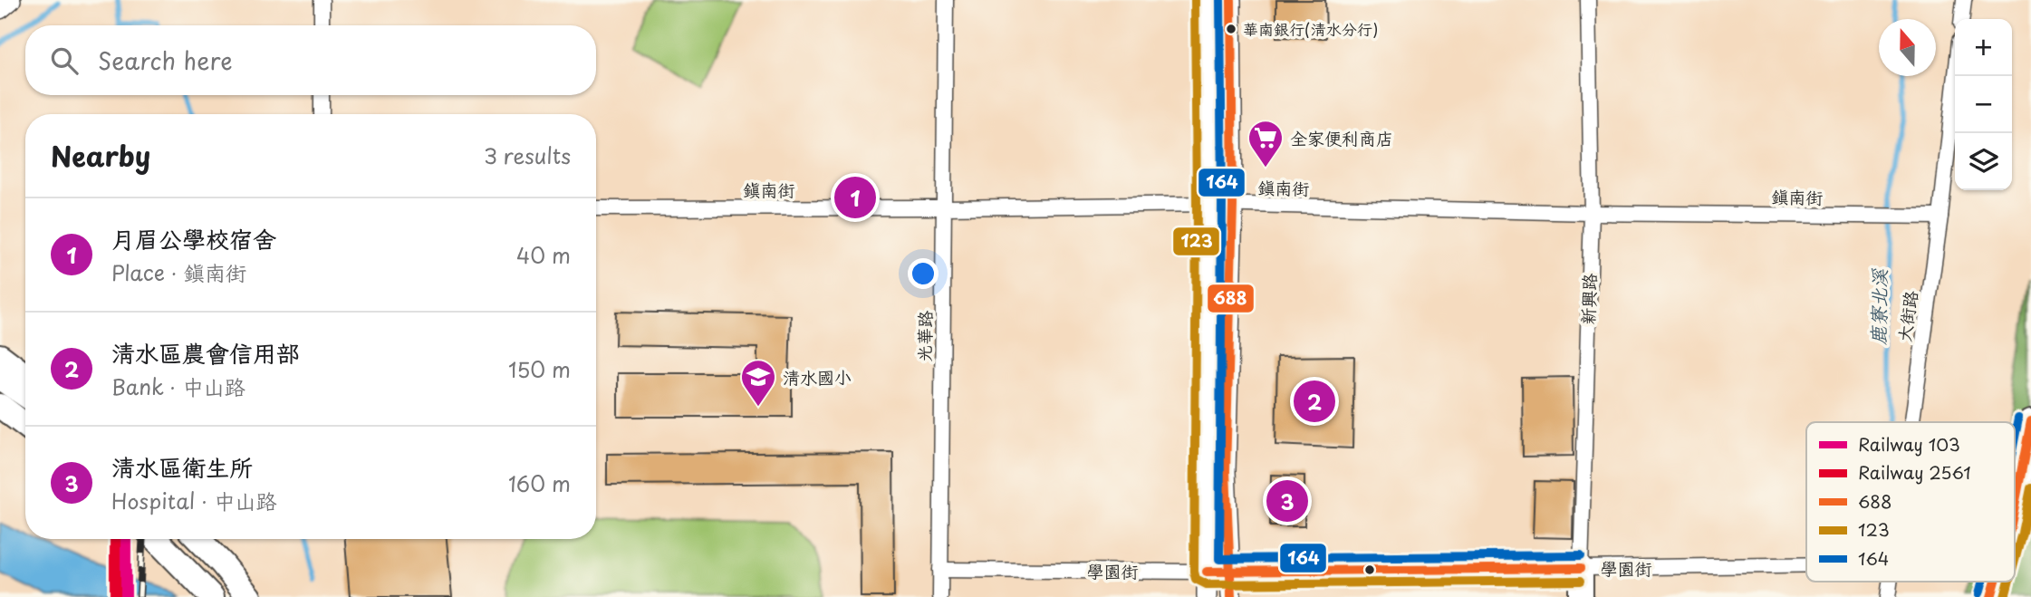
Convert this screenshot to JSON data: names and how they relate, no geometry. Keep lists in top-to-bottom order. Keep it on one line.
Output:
{"streets":{"main road":["新興路","學園街"],"street":["鎮南街","大街路","光華路"]},"crossings":[["鎮南街","新興路"],["鎮南街","大街路"],["鎮南街","光華路"],["新興路","學園街"],["光華路","學園街"]],"water":["鹿寮北溪"],"places":{"other":["華南銀行(清水分行)"],"supermarket":["全家便利商店"],"school or university":["清水國小"]},"lines":["transit line 688","transit line 123","transit line 164","rail line 103","rail line 2561"],"legend":["Railway 103","Railway 2561","688","123","164"],"north":"top","page":{"map_buttons":["+","−"],"search":"Search here","heading":["Nearby","3 results"],"pins":["1","2","3"],"list":[{"mark":"1","name":"月眉公學校宿舍","note":"Place · 鎮南街","value":"40 m"},{"mark":"2","name":"清水區農會信用部","note":"Bank · 中山路","value":"150 m"},{"mark":"3","name":"清水區衛生所","note":"Hospital · 中山路","value":"160 m"}]}}
